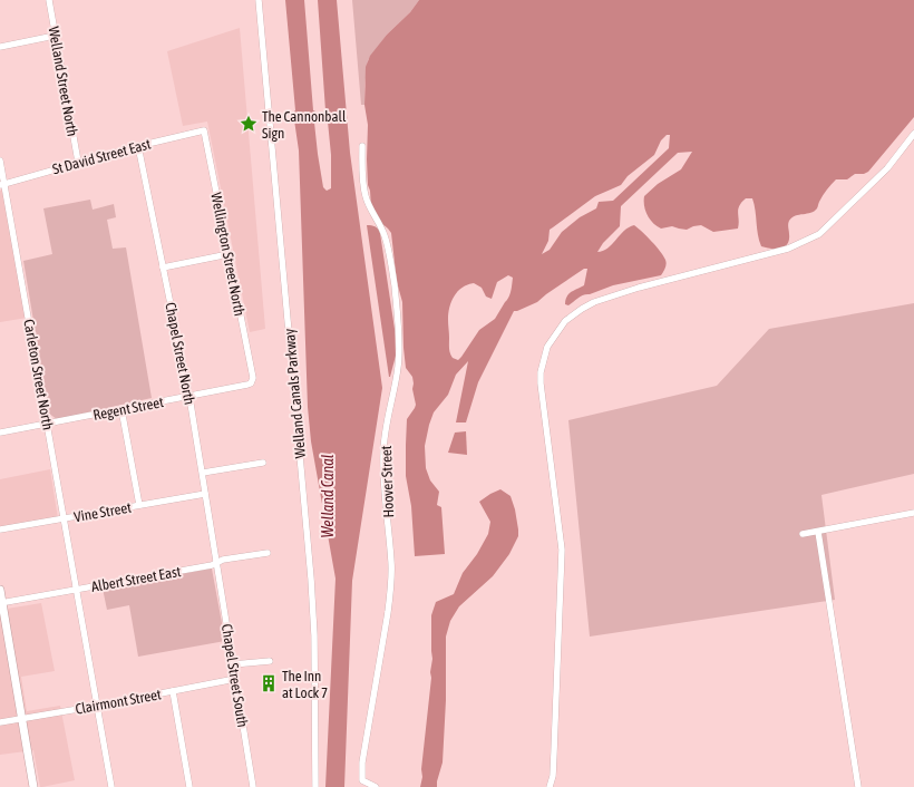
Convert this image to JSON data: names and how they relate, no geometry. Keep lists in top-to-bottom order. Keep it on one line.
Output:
{"streets":{"street":["Welland Street North","St David Street East","Wellington Street North","Chapel Street North","Carleton Street North","Welland Canals Parkway","Regent Street","Hoover Street","Vine Street","Albert Street East","Chapel Street South","Clairmont Street"]},"crossings":[["Welland Street North","St David Street East"],["St David Street East","Wellington Street North"],["St David Street East","Chapel Street North"],["St David Street East","Carleton Street North"],["Wellington Street North","Regent Street"],["Chapel Street North","Regent Street"],["Chapel Street North","Vine Street"],["Chapel Street North","Albert Street East"],["Chapel Street North","Chapel Street South"],["Carleton Street North","Regent Street"],["Carleton Street North","Vine Street"],["Carleton Street North","Albert Street East"],["Carleton Street North","Clairmont Street"],["Albert Street East","Chapel Street South"],["Chapel Street South","Clairmont Street"]],"water":["Welland Canal"],"places":{"place":["The Cannonball Sign"],"building":["The Inn at Lock 7"]}}
